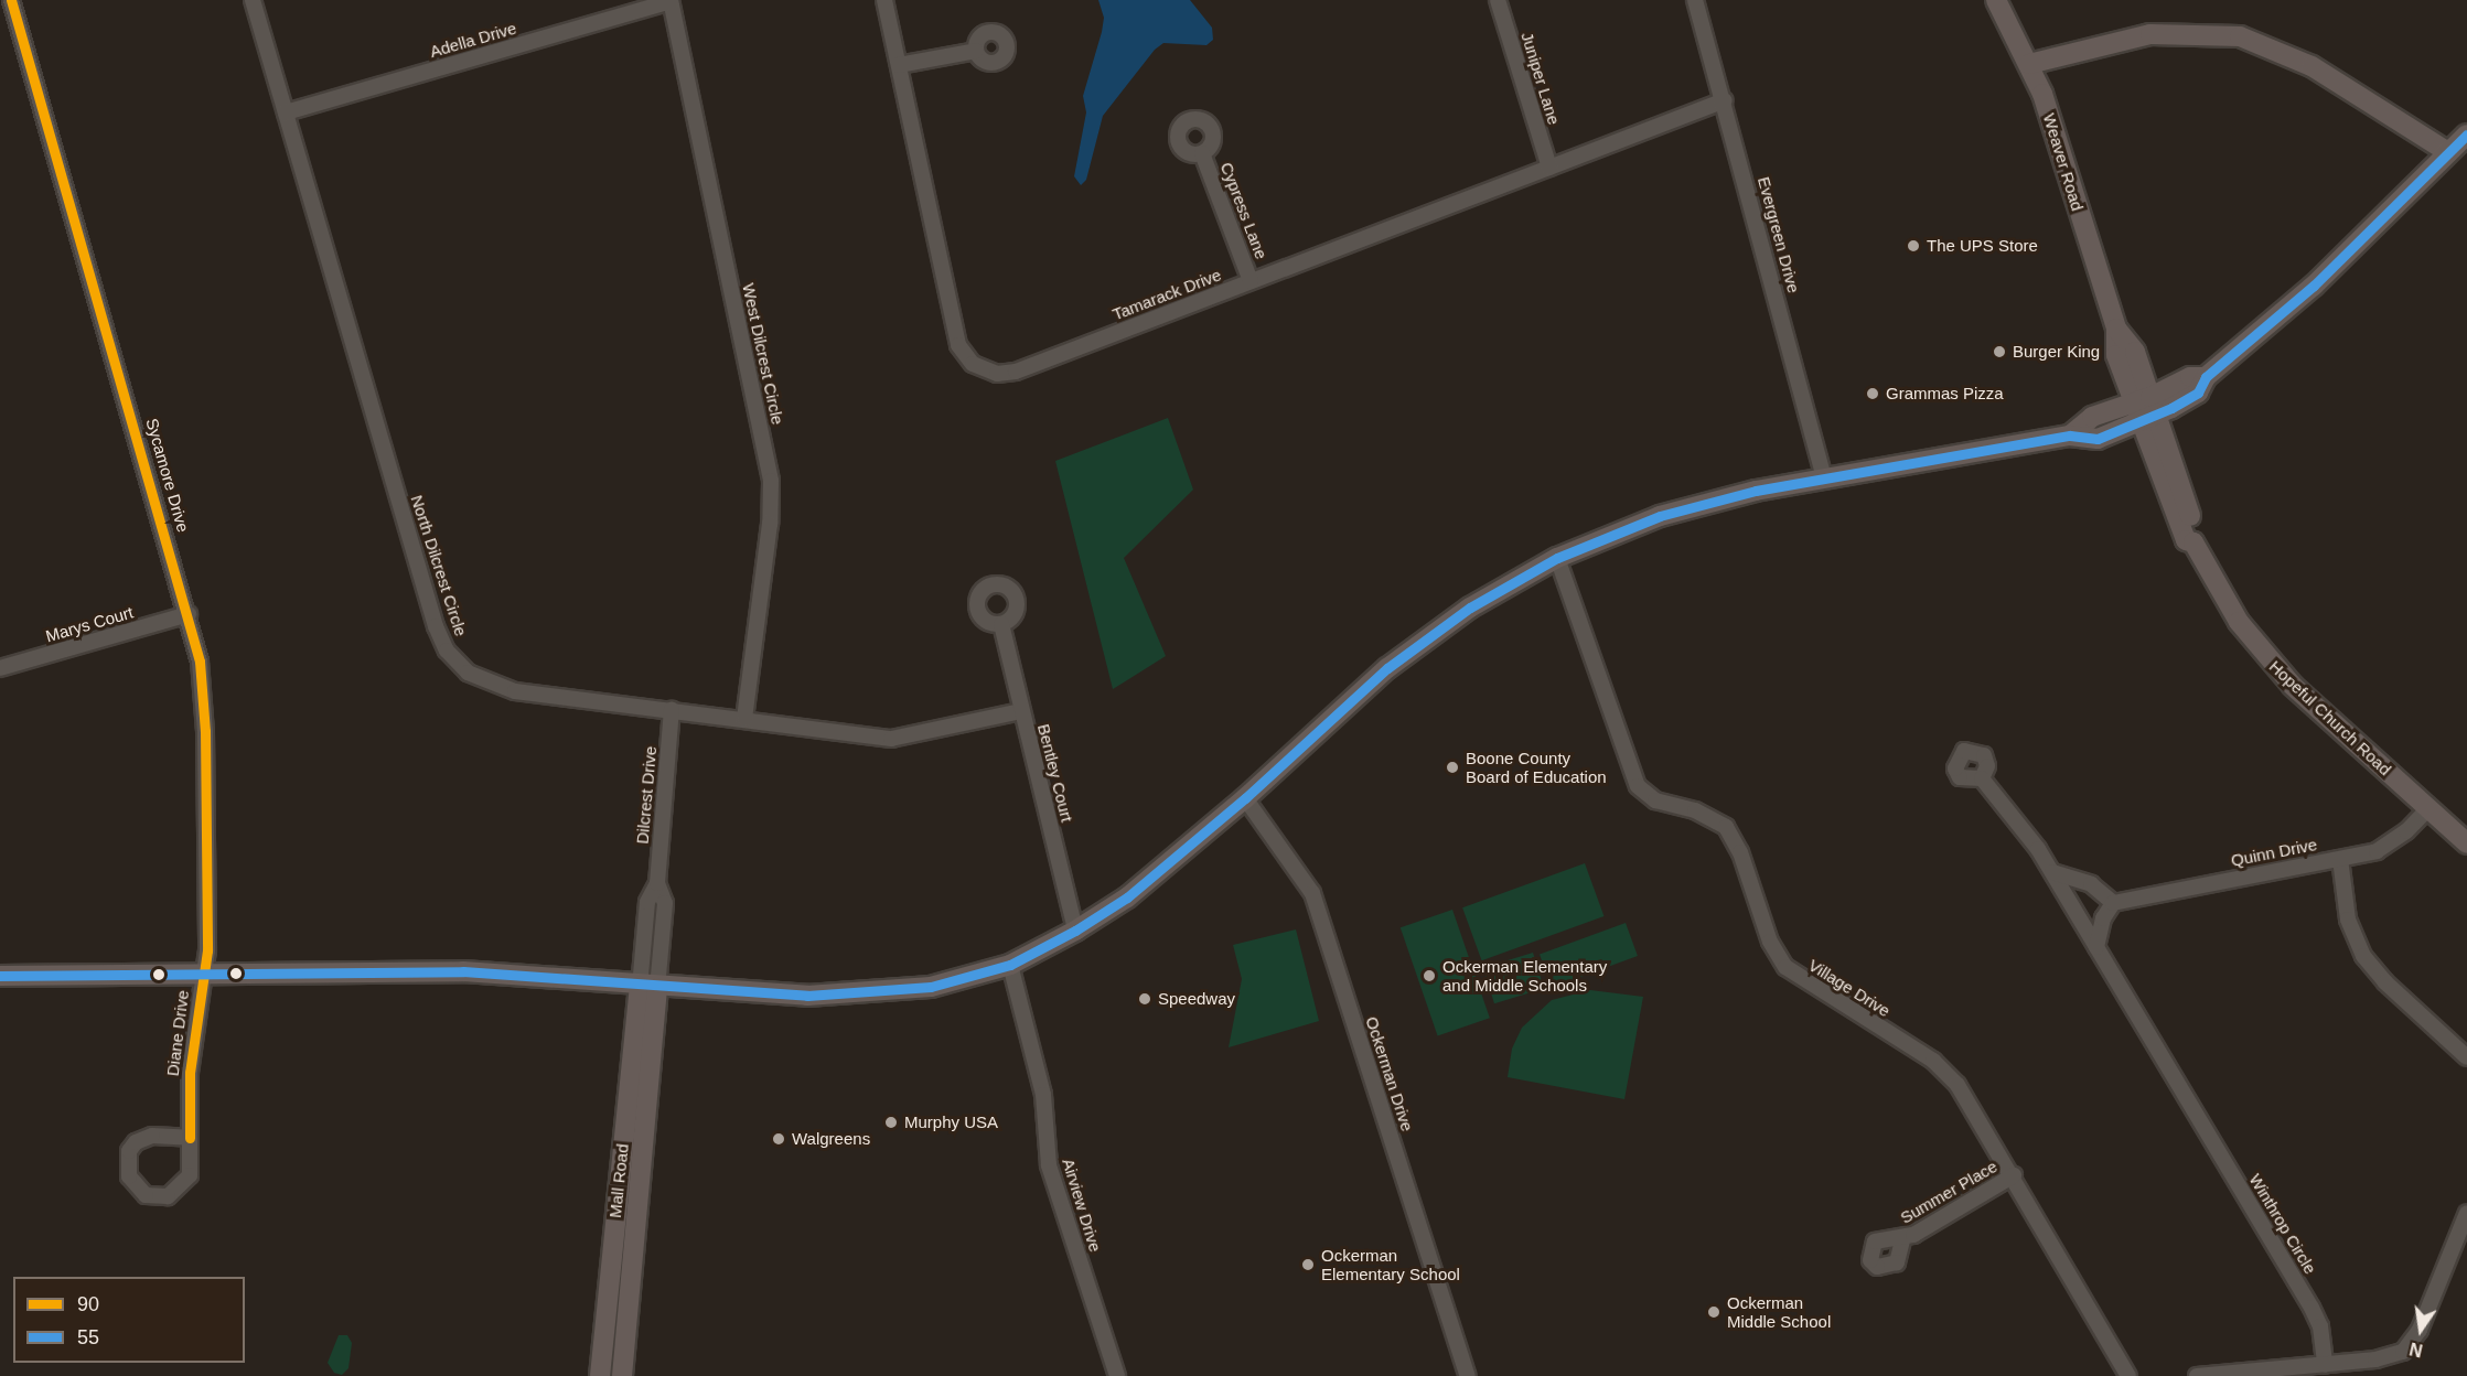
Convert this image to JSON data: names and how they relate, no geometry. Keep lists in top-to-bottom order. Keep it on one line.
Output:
{"streets":{"main road":["Weaver Road","Hopeful Church Road","Mall Road"],"street":["Adella Drive","Juniper Lane","Cypress Lane","Evergreen Drive","Tamarack Drive","West Dilcrest Circle","Sycamore Drive","North Dilcrest Circle","Marys Court","Bentley Court","Dilcrest Drive","Quinn Drive","Village Drive","Diane Drive","Ockerman Drive","Summer Place","Airview Drive","Winthrop Circle"]},"crossings":[["Adella Drive","West Dilcrest Circle"],["Adella Drive","North Dilcrest Circle"],["Juniper Lane","Tamarack Drive"],["Weaver Road","Hopeful Church Road"],["Cypress Lane","Tamarack Drive"],["Evergreen Drive","Tamarack Drive"],["West Dilcrest Circle","North Dilcrest Circle"],["Sycamore Drive","Marys Court"],["Sycamore Drive","Diane Drive"],["North Dilcrest Circle","Bentley Court"],["North Dilcrest Circle","Dilcrest Drive"],["Hopeful Church Road","Quinn Drive"],["Dilcrest Drive","Mall Road"],["Village Drive","Summer Place"]],"places":["The UPS Store","Burger King","Grammas Pizza","Boone County Board of Education","Ockerman Elementary and Middle Schools","Speedway","Murphy USA","Walgreens","Ockerman Elementary School","Ockerman Middle School"],"lines":["transit line 90","transit line 55"],"legend":["90","55"],"north":"bottom"}
